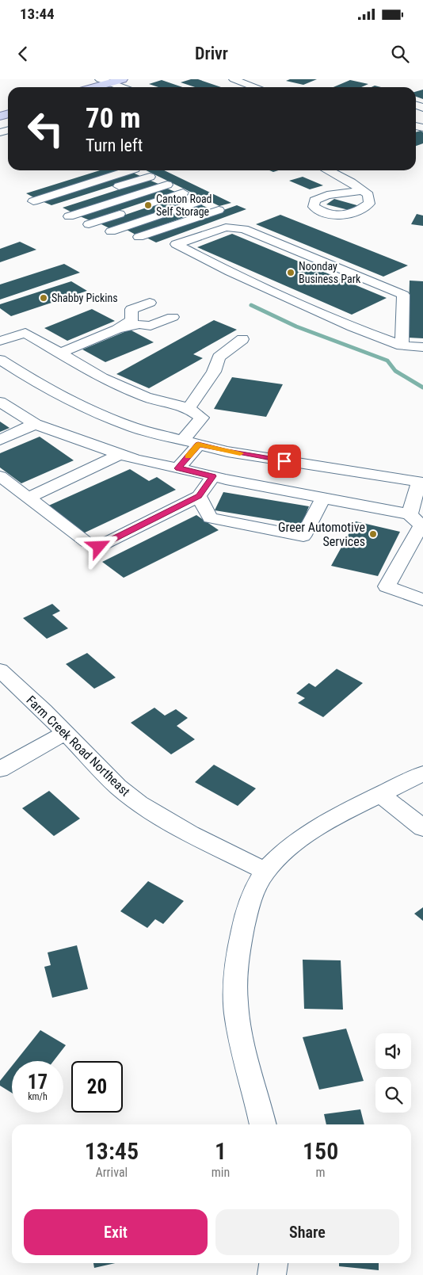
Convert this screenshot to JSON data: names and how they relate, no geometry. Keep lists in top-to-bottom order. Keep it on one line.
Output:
{"streets":{"street":["Farm Creek Road Northeast"]},"places":["Canton Road Self Storage","Noonday Business Park","Shabby Pickins","Greer Automotive Services"],"page":{"status":"13:44","header":"Drivr","turn":["70 m","Turn left"],"speed":"17 km/h","limit":"20","eta":["13:45","Arrival","1","min","150","m"],"buttons":["Exit","Share"]}}
